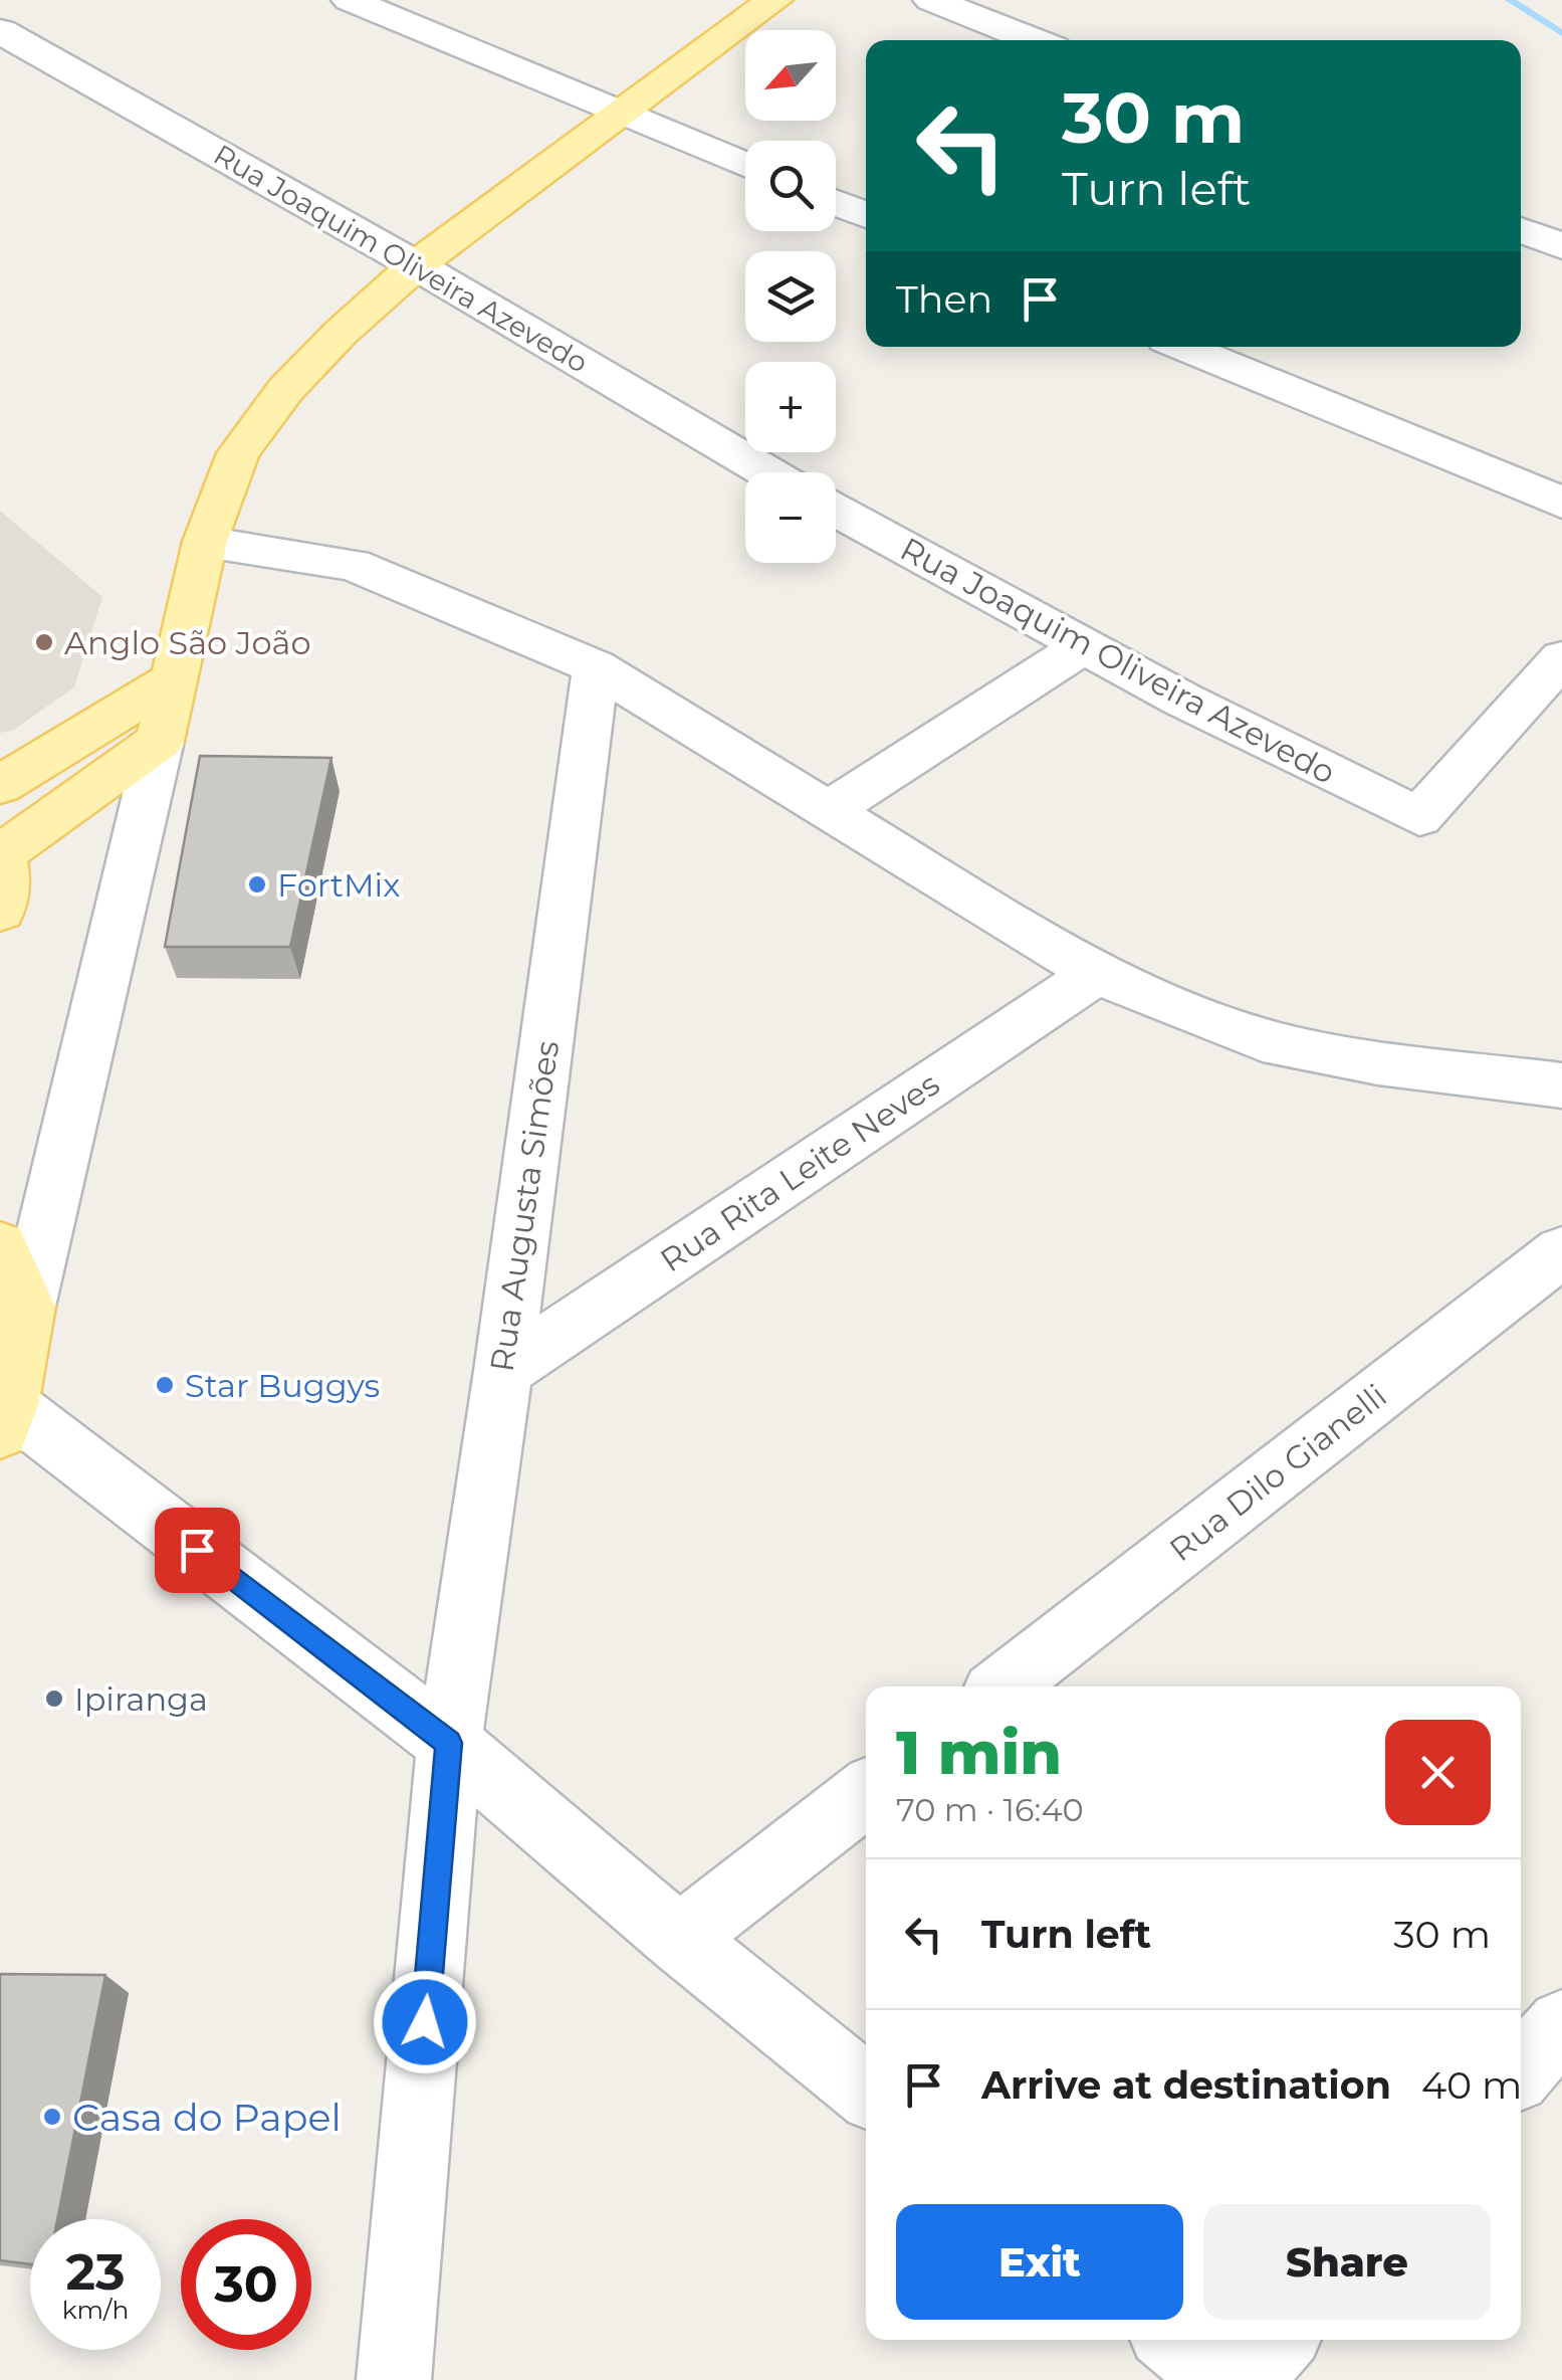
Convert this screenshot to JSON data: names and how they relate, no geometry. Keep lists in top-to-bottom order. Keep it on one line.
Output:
{"streets":{"street":["Rua Joaquim Oliveira Azevedo","Rua Rita Leite Neves","Rua Augusta Simões","Rua Dilo Gianelli"]},"crossings":[["Rua Rita Leite Neves","Rua Augusta Simões"]],"places":["Anglo São João","FortMix","Star Buggys","Ipiranga","Casa do Papel"],"north":"bottom left","page":{"map_buttons":["+","−"],"turn":["30 m","Turn left"],"then":"Then","heading":["1 min","70 m · 16:40"],"list":[{"name":"Turn left","value":"30 m"},{"name":"Arrive at destination","value":"40 m"}],"buttons":["Exit","Share"],"speed":"23 km/h","limit":"30"}}
